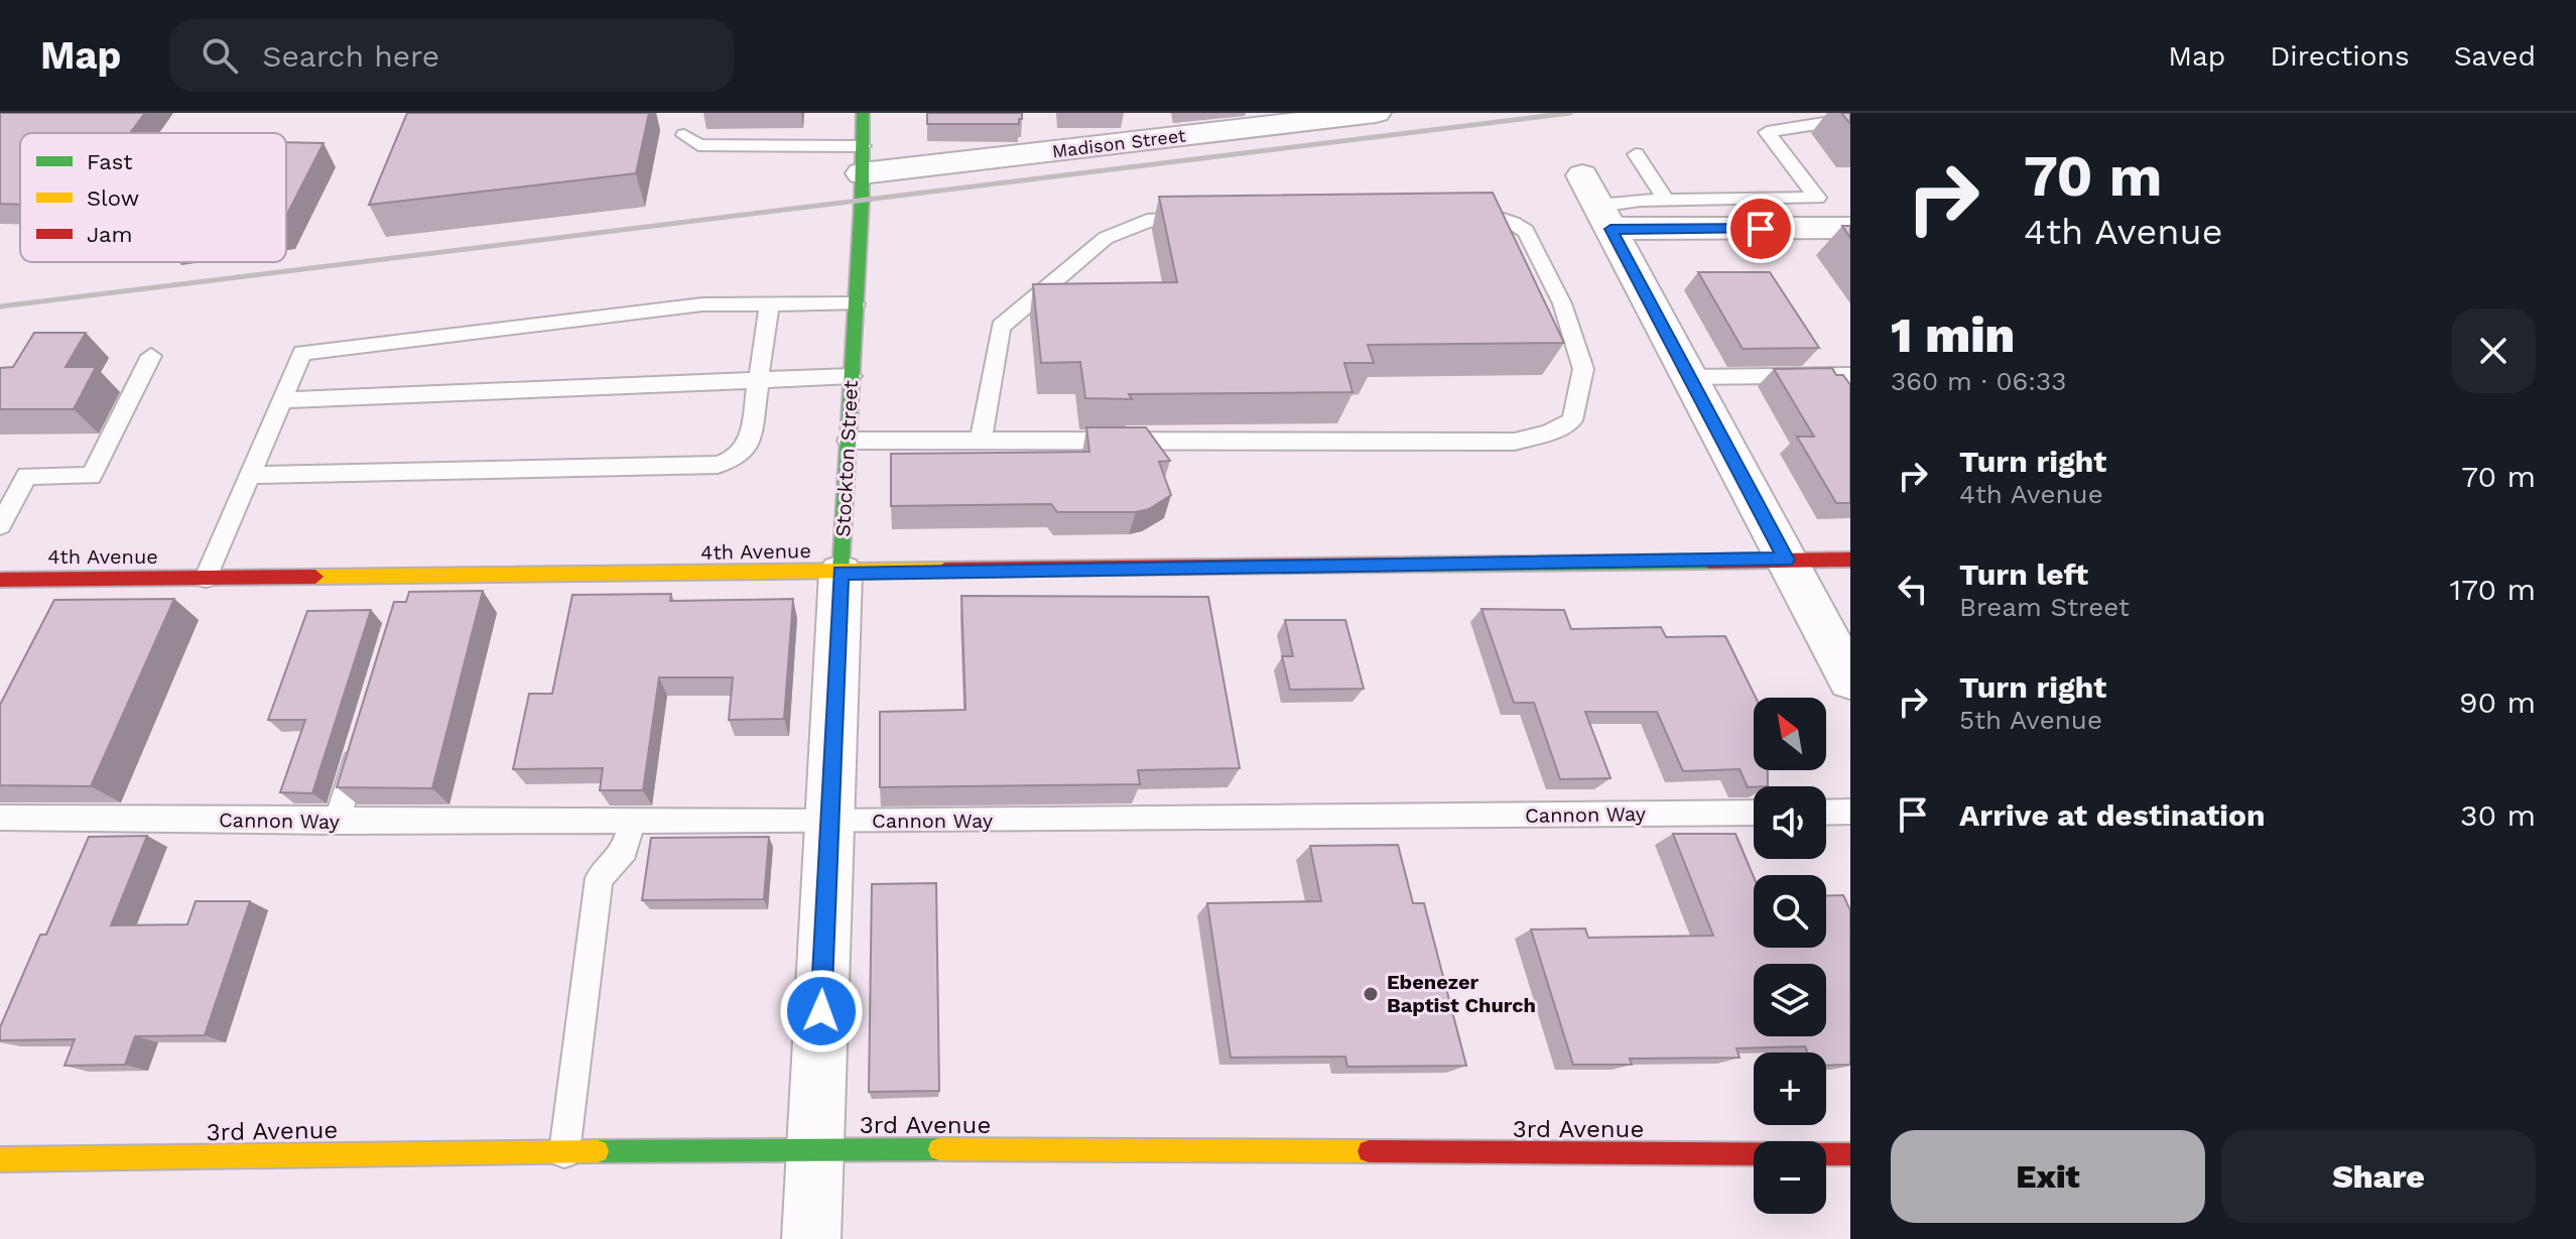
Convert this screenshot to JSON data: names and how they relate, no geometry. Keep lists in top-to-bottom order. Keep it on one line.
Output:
{"streets":{"street":["Madison Street","Stockton Street","4th Avenue","3rd Avenue"],"lane":["Cannon Way"]},"crossings":[["Madison Street","Stockton Street"],["Stockton Street","4th Avenue"],["Stockton Street","Cannon Way"],["Stockton Street","3rd Avenue"]],"places":["Ebenezer Baptist Church"],"legend":["Fast","Slow","Jam"],"north":"top left","page":{"header":"Map","search":"Search here","nav":["Map","Directions","Saved"],"turn":["70 m","4th Avenue"],"heading":["1 min","360 m · 06:33"],"list":[{"name":"Turn right","note":"4th Avenue","value":"70 m"},{"name":"Turn left","note":"Bream Street","value":"170 m"},{"name":"Turn right","note":"5th Avenue","value":"90 m"},{"name":"Arrive at destination","value":"30 m"}],"map_buttons":["+","−"],"buttons":["Exit","Share"]}}
